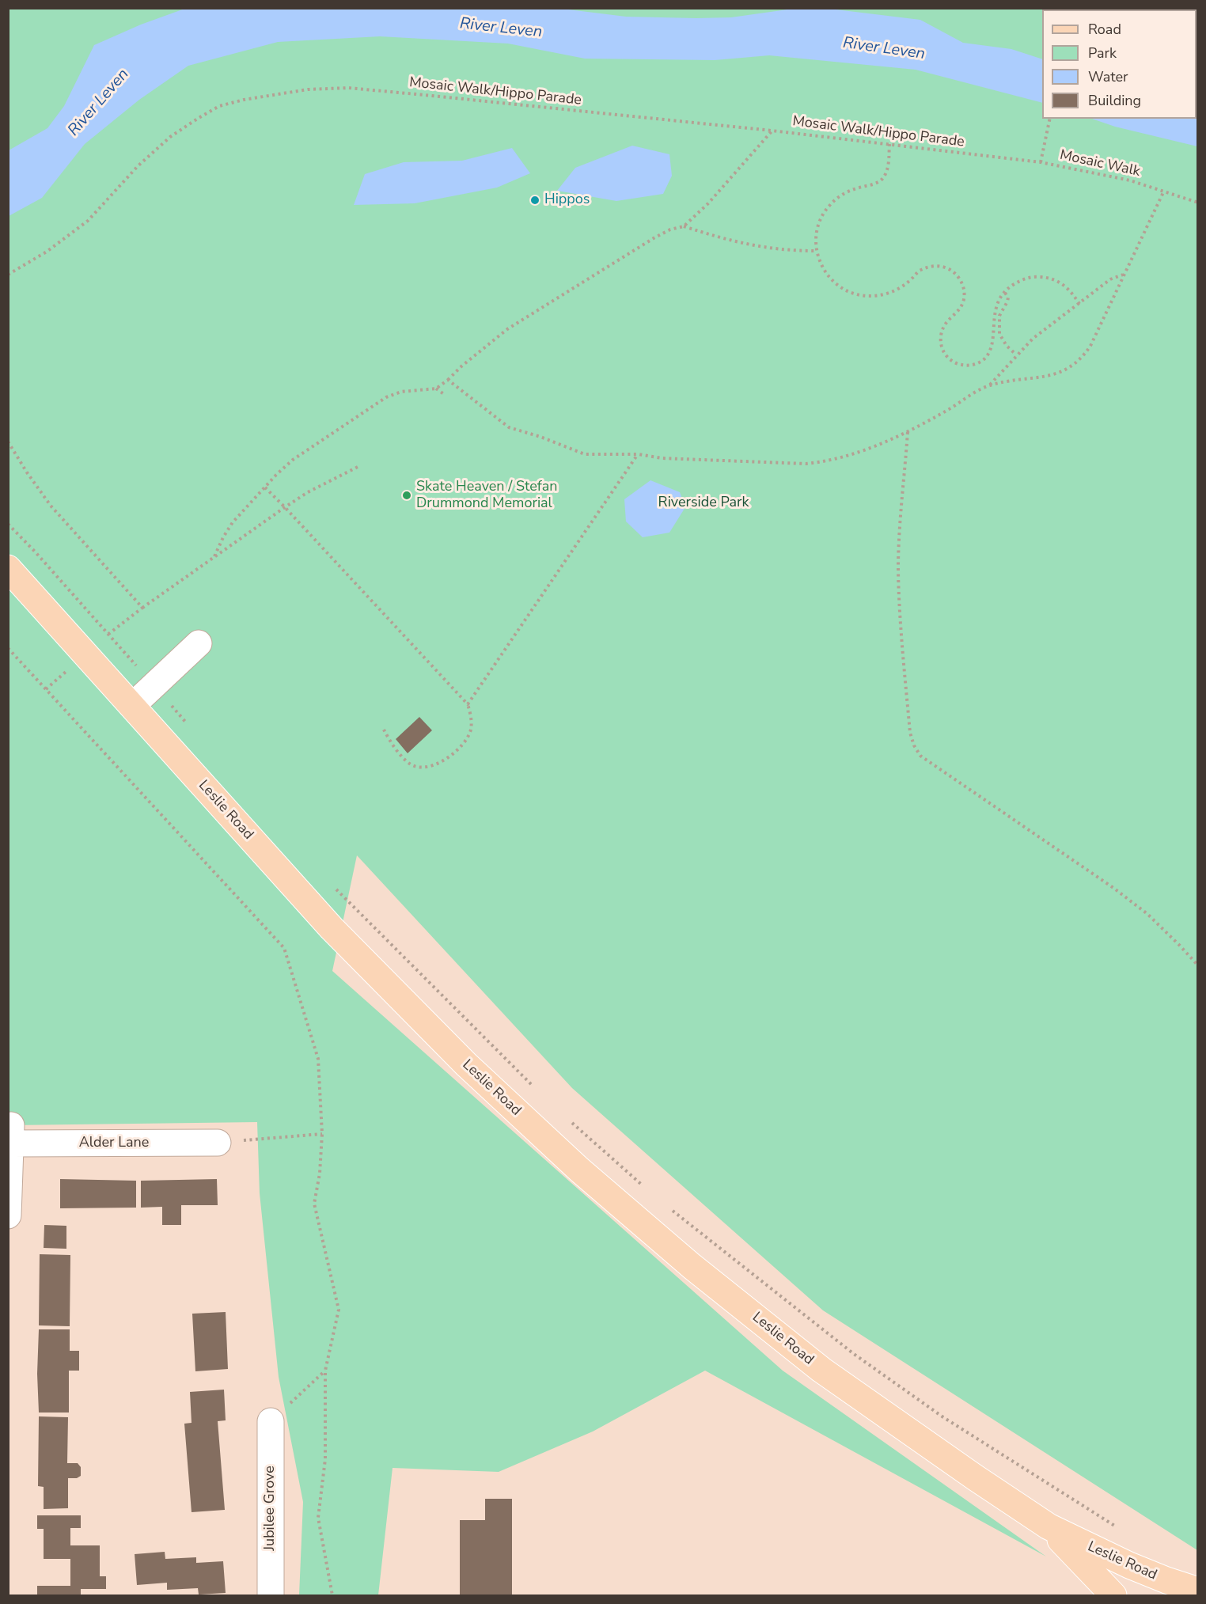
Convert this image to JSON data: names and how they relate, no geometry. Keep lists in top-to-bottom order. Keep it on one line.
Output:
{"streets":{"main road":["Leslie Road"],"street":["Alder Lane","Jubilee Grove"],"path":["Mosaic Walk/Hippo Parade","Mosaic Walk"]},"crossings":[["Mosaic Walk/Hippo Parade","Mosaic Walk"]],"water":["River Leven"],"parks":["Riverside Park"],"places":["Hippos","Skate Heaven / Stefan Drummond Memorial"],"legend":["Road","Park","Water","Building"]}
